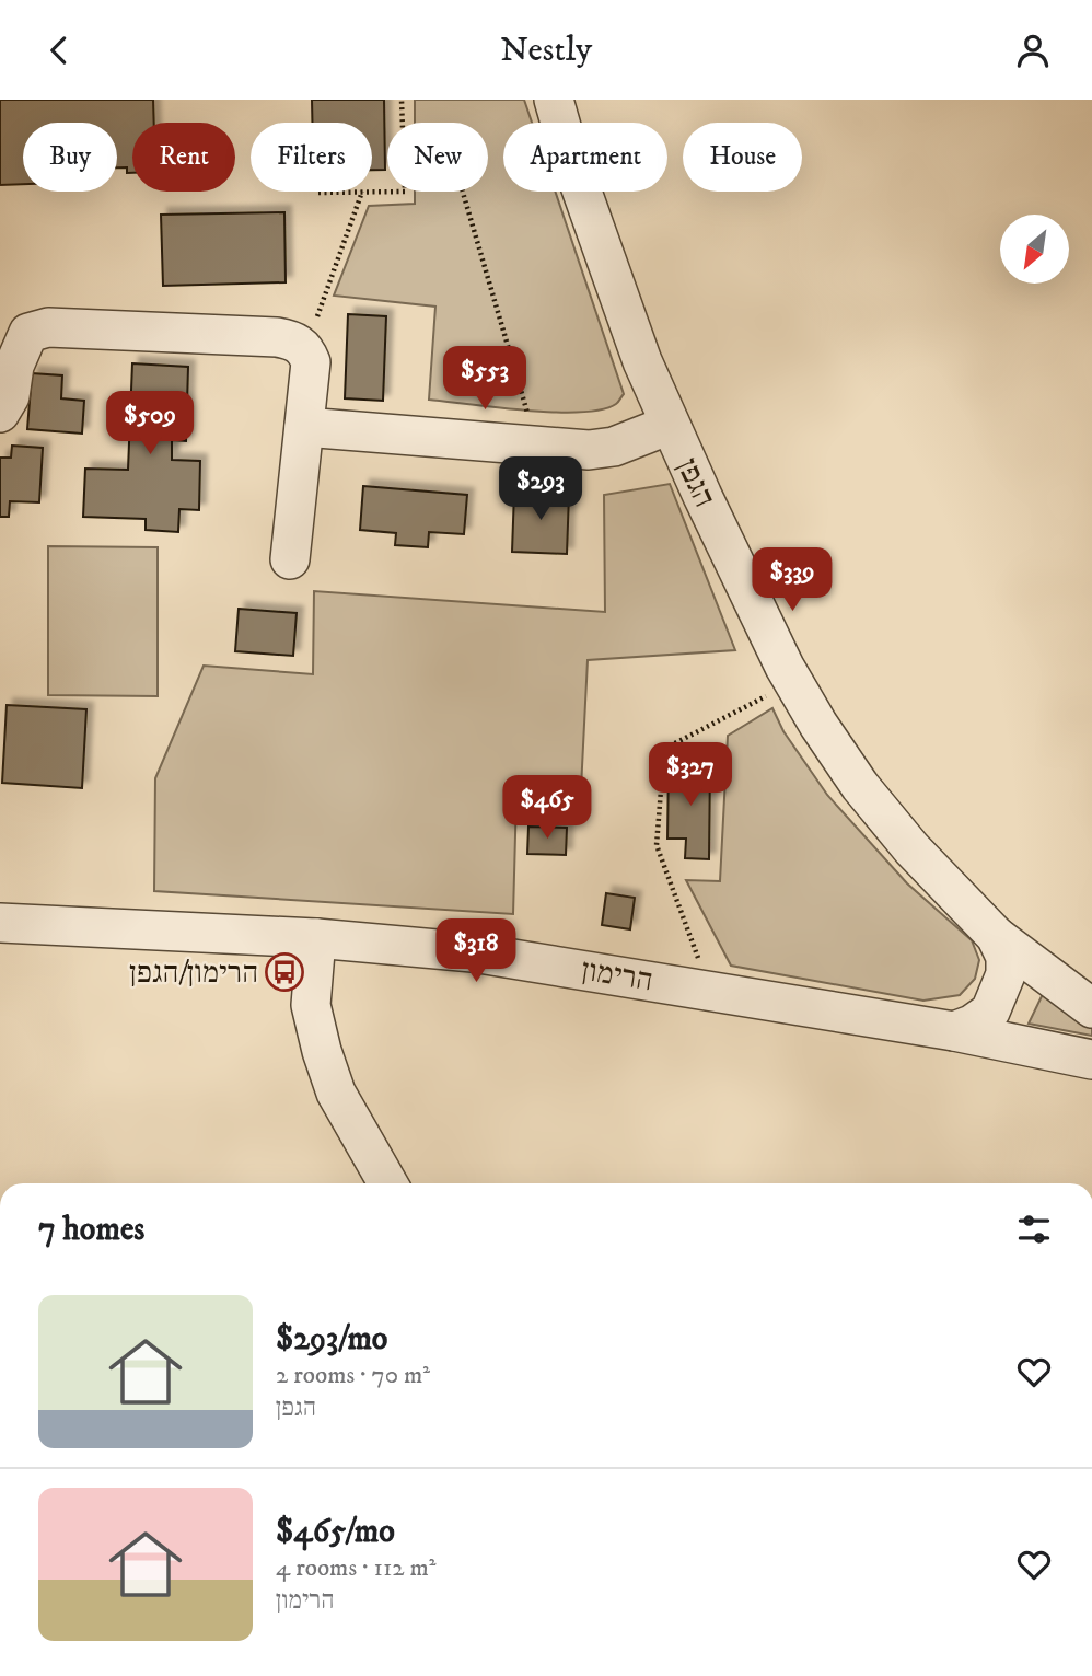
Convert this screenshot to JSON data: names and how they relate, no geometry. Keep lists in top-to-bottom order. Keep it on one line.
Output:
{"streets":{"street":["הגפן","הרימון"]},"crossings":[["הגפן","הרימון"]],"places":{"bus stop":["הרימון/הגפן"]},"north":"bottom left","page":{"header":"Nestly","chip":["Buy","Rent","Filters","New","Apartment","House"],"price":["$553","$509","$293","$339","$327","$465","$318"],"heading":"7 homes","list":[{"name":"$293/mo","note":"2 rooms · 70 m² · הגפן"},{"name":"$465/mo","note":"4 rooms · 112 m² · הרימון"}]}}
